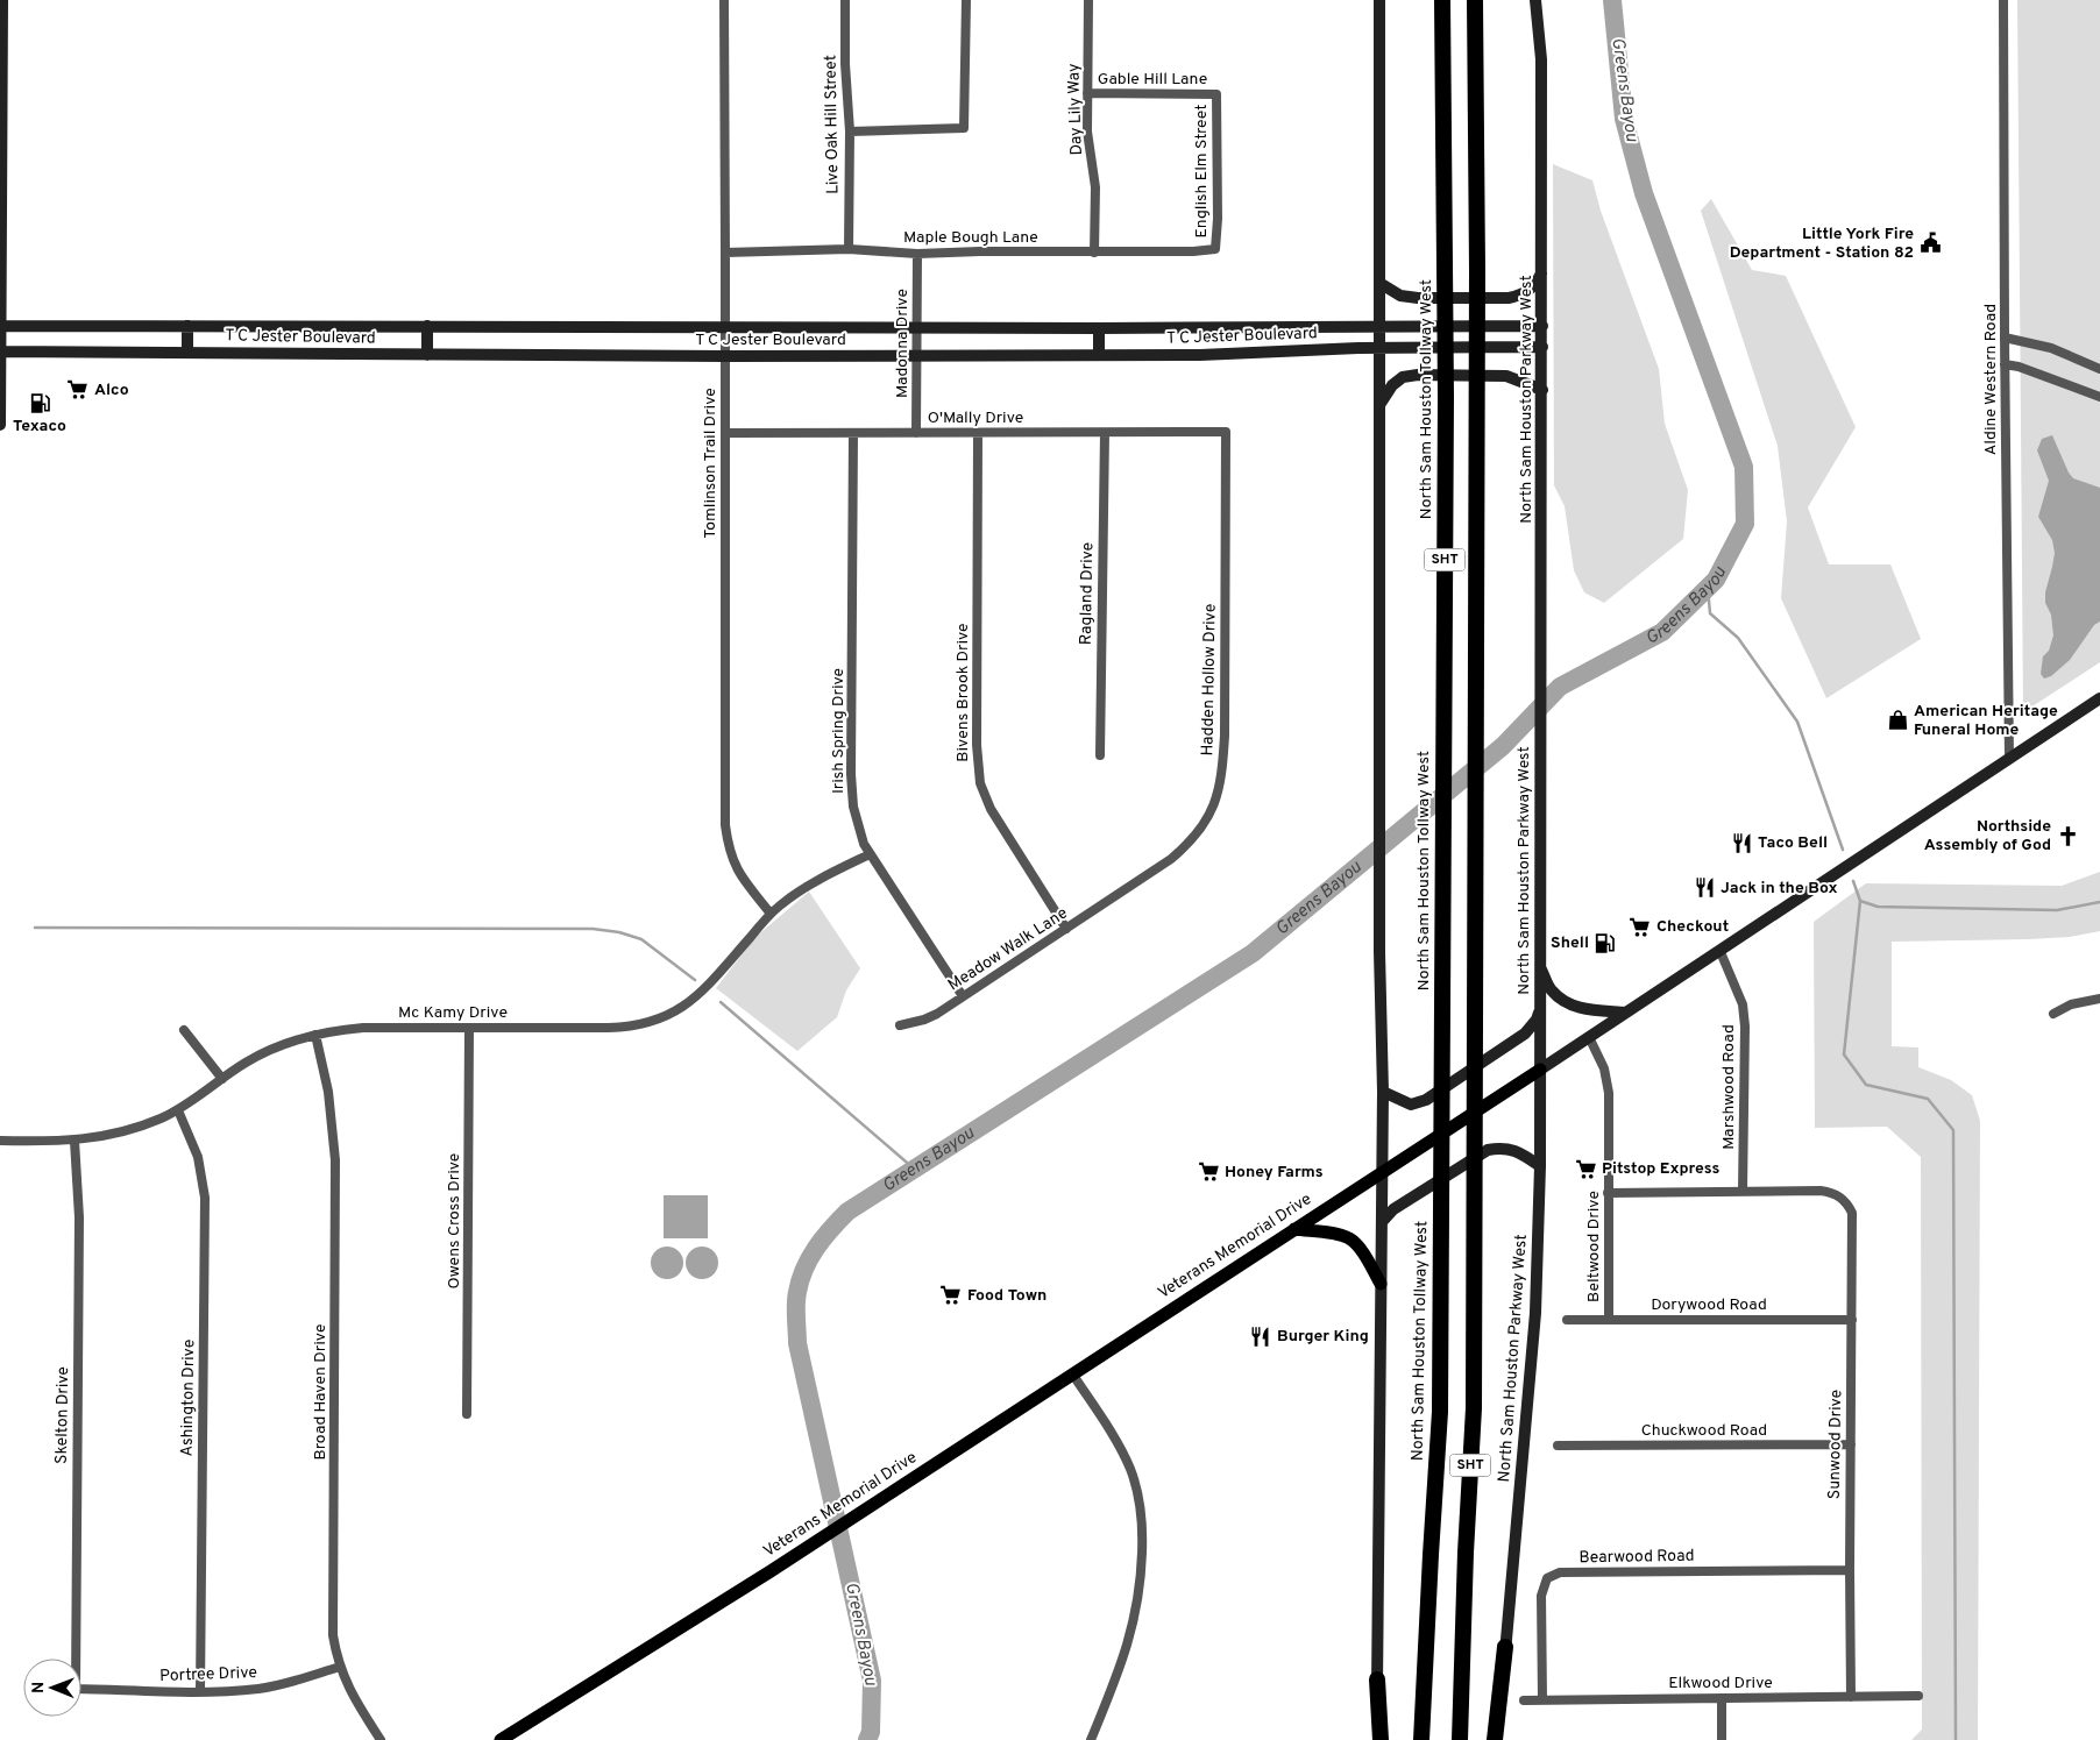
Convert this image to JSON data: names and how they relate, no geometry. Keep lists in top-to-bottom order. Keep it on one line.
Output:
{"streets":{"highway":["North Sam Houston Tollway West","SHT"],"main road":["T C Jester Boulevard","North Sam Houston Parkway West","Veterans Memorial Drive"],"street":["Gable Hill Lane","Day Lily Way","Live Oak Hill Street","English Elm Street","Maple Bough Lane","Madonna Drive","Aldine Western Road","O'Mally Drive","Tomlinson Trail Drive","Ragland Drive","Hadden Hollow Drive","Bivens Brook Drive","Irish Spring Drive","Meadow Walk Lane","Mc Kamy Drive","Marshwood Road","Owens Cross Drive","Beltwood Drive","Dorywood Road","Broad Haven Drive","Ashington Drive","Skelton Drive","Chuckwood Road","Sunwood Drive","Bearwood Road","Portree Drive","Elkwood Drive"]},"crossings":[["Gable Hill Lane","Day Lily Way"],["Gable Hill Lane","English Elm Street"],["Day Lily Way","Maple Bough Lane"],["Live Oak Hill Street","Maple Bough Lane"],["English Elm Street","Maple Bough Lane"],["Maple Bough Lane","Madonna Drive"],["Maple Bough Lane","Tomlinson Trail Drive"],["T C Jester Boulevard","Madonna Drive"],["T C Jester Boulevard","North Sam Houston Parkway West"],["T C Jester Boulevard","Tomlinson Trail Drive"],["Madonna Drive","O'Mally Drive"],["Aldine Western Road","Veterans Memorial Drive"],["North Sam Houston Parkway West","Veterans Memorial Drive"],["O'Mally Drive","Tomlinson Trail Drive"],["O'Mally Drive","Ragland Drive"],["O'Mally Drive","Hadden Hollow Drive"],["O'Mally Drive","Bivens Brook Drive"],["O'Mally Drive","Irish Spring Drive"],["Tomlinson Trail Drive","Mc Kamy Drive"],["Hadden Hollow Drive","Meadow Walk Lane"],["Bivens Brook Drive","Meadow Walk Lane"],["Irish Spring Drive","Meadow Walk Lane"],["Irish Spring Drive","Mc Kamy Drive"],["Mc Kamy Drive","Owens Cross Drive"],["Mc Kamy Drive","Broad Haven Drive"],["Mc Kamy Drive","Ashington Drive"],["Mc Kamy Drive","Skelton Drive"],["Marshwood Road","Veterans Memorial Drive"],["Marshwood Road","Sunwood Drive"],["Veterans Memorial Drive","Beltwood Drive"],["Beltwood Drive","Dorywood Road"],["Dorywood Road","Sunwood Drive"],["Broad Haven Drive","Portree Drive"],["Ashington Drive","Portree Drive"],["Chuckwood Road","Sunwood Drive"],["Sunwood Drive","Bearwood Road"],["Sunwood Drive","Elkwood Drive"],["Bearwood Road","Elkwood Drive"]],"water":["Greens Bayou"],"places":{"public building":["Little York Fire Department - Station 82"],"supermarket":["Alco","Checkout","Pitstop Express","Honey Farms","Food Town"],"fuel station":["Texaco","Shell"],"shop":["American Heritage Funeral Home"],"church":["Northside Assembly of God"],"restaurant":["Taco Bell","Jack in the Box","Burger King"]},"north":"left"}
